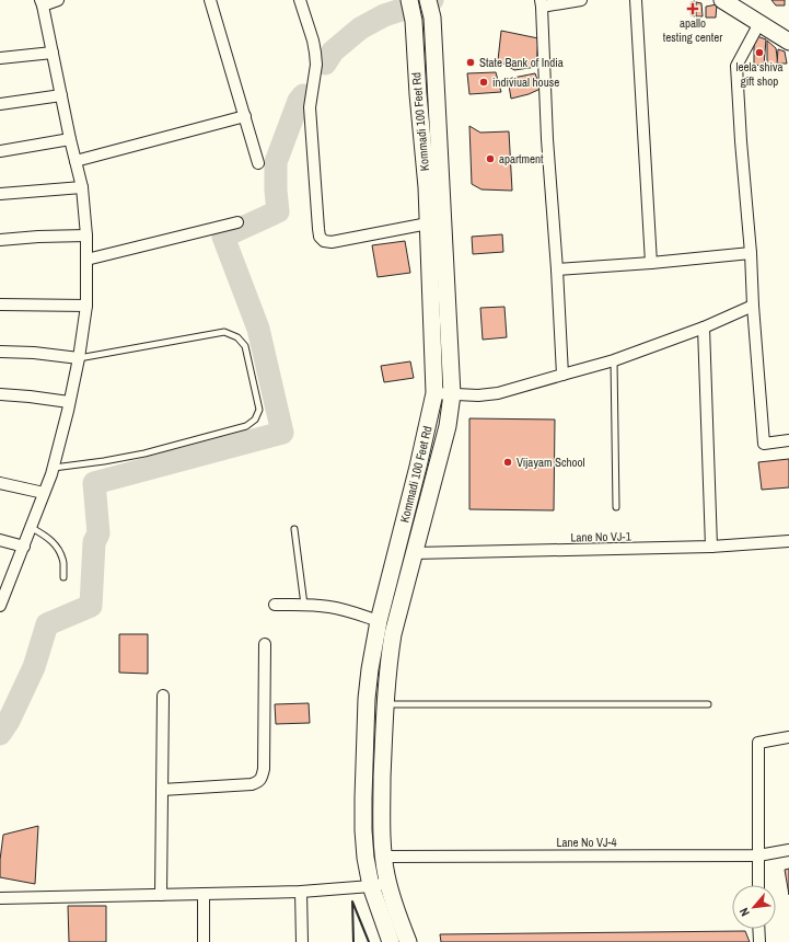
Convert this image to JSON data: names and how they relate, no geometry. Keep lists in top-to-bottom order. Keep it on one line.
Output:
{"streets":{"main road":["Kommadi 100 Feet Rd"],"street":["Lane No VJ-1","Lane No VJ-4"]},"crossings":[["Kommadi 100 Feet Rd","Lane No VJ-1"],["Kommadi 100 Feet Rd","Lane No VJ-4"]],"places":{"health":["apallo testing center"],"other":["leela shiva gift shop","State Bank of India","indiviual house","apartment","Vijayam School"]},"north":"bottom left"}
